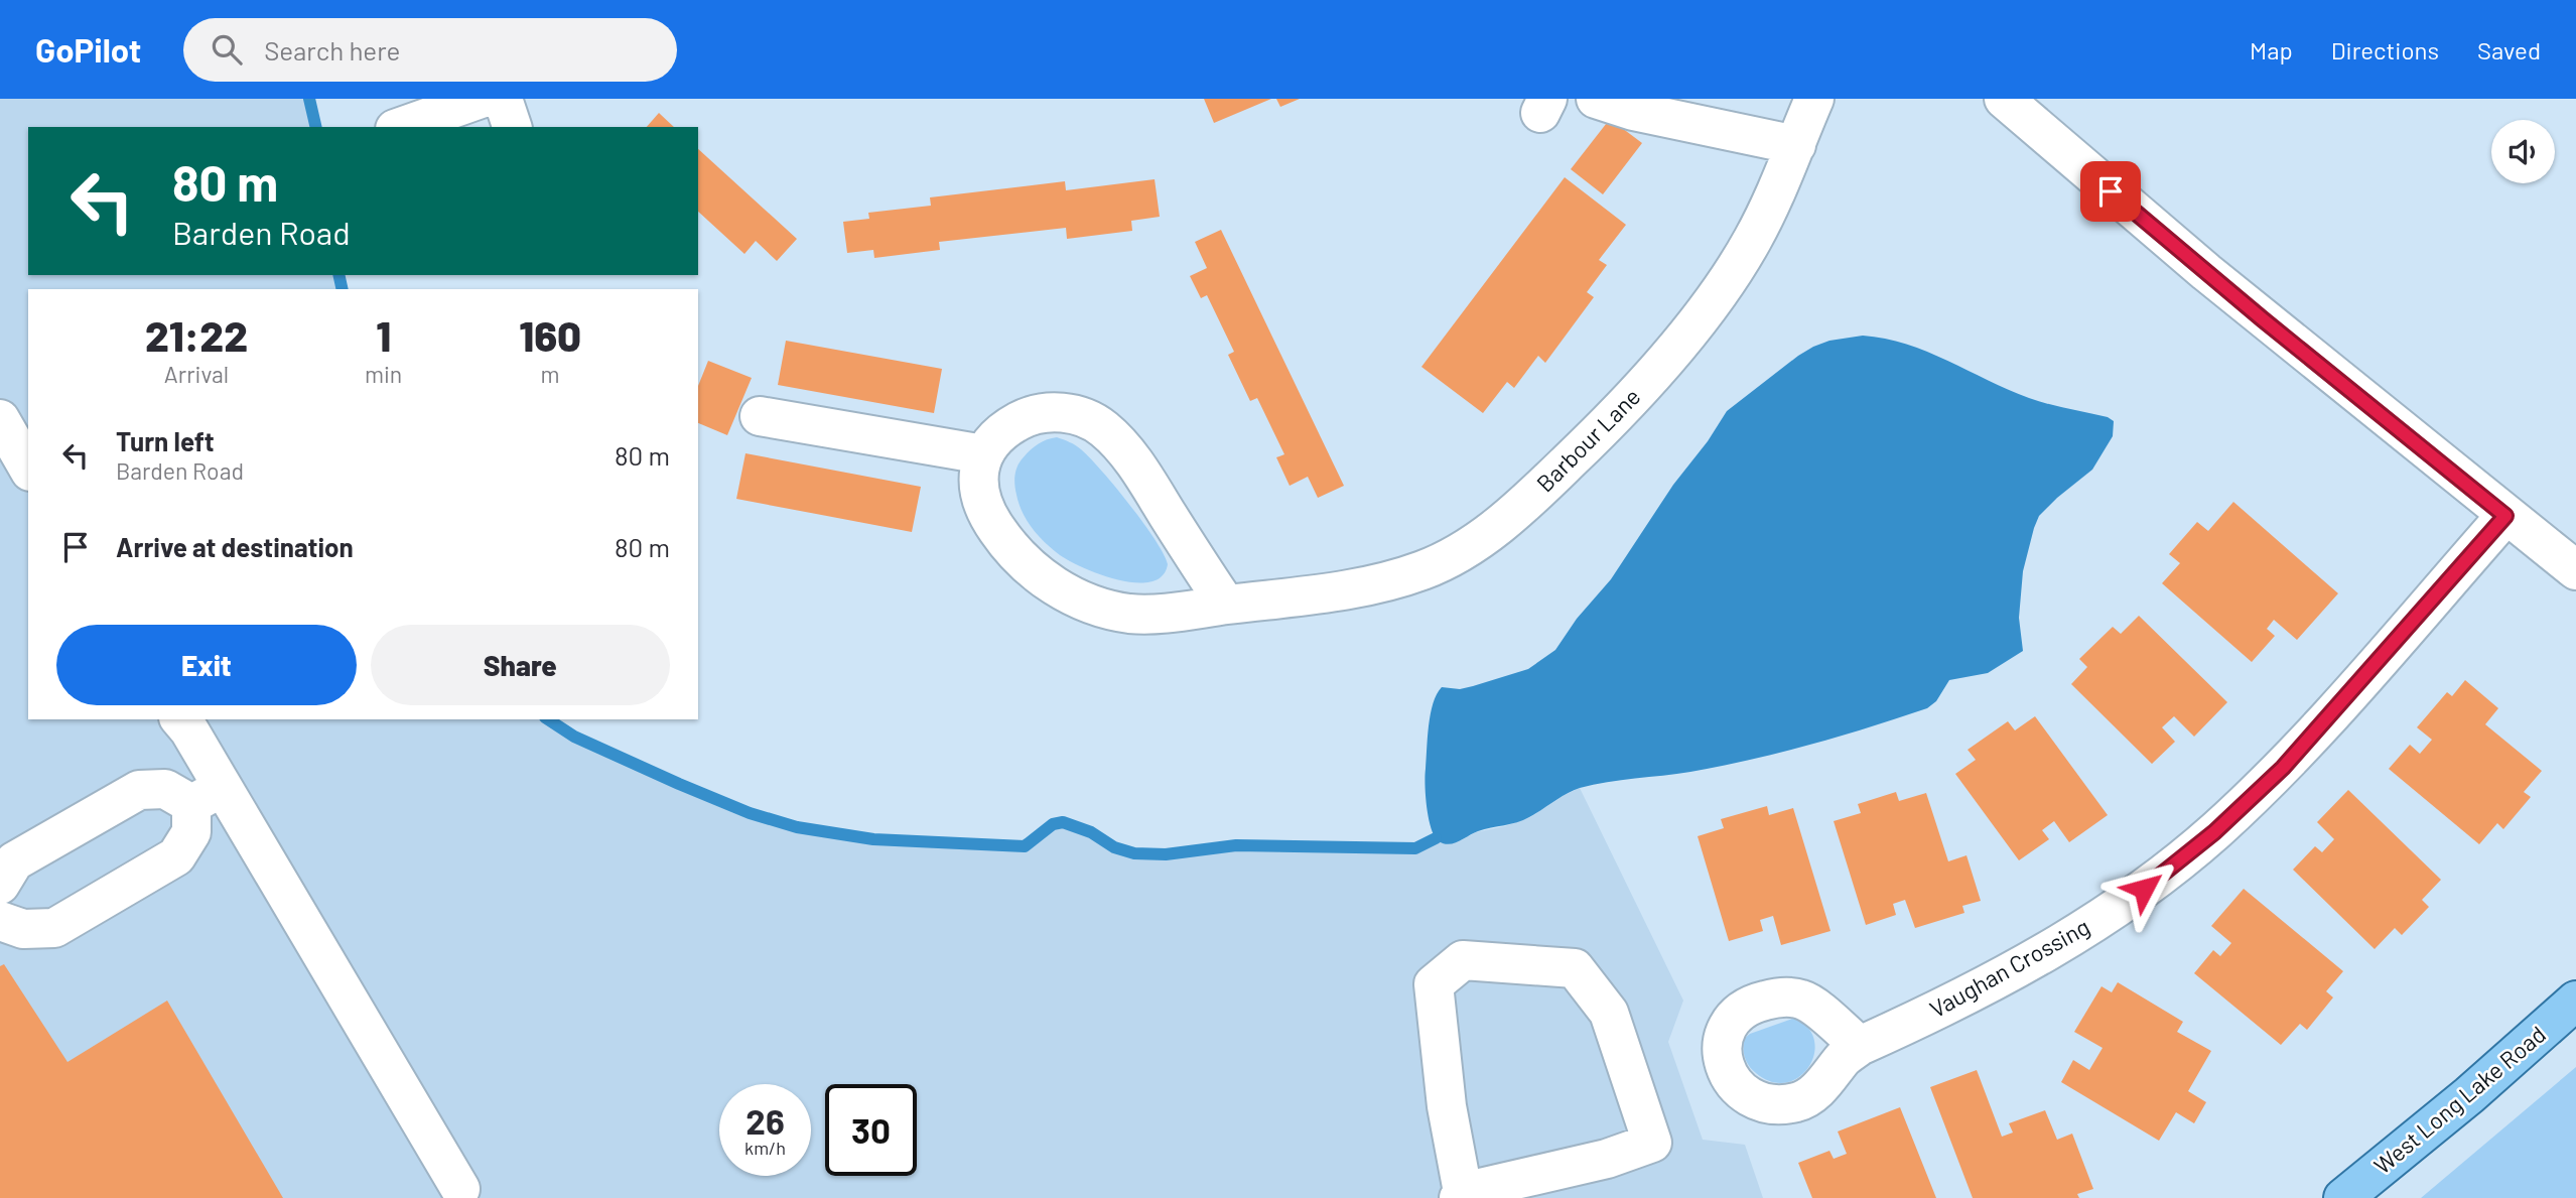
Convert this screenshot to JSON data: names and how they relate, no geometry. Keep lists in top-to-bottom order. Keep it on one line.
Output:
{"streets":{"main road":["West Long Lake Road"],"street":["Barbour Lane","Vaughan Crossing"]},"page":{"header":"GoPilot","search":"Search here","nav":["Map","Directions","Saved"],"turn":["80 m","Barden Road"],"eta":["21:22","Arrival","1","min","160","m"],"list":[{"name":"Turn left","note":"Barden Road","value":"80 m"},{"name":"Arrive at destination","value":"80 m"}],"buttons":["Exit","Share"],"speed":"26 km/h","limit":"30"}}
